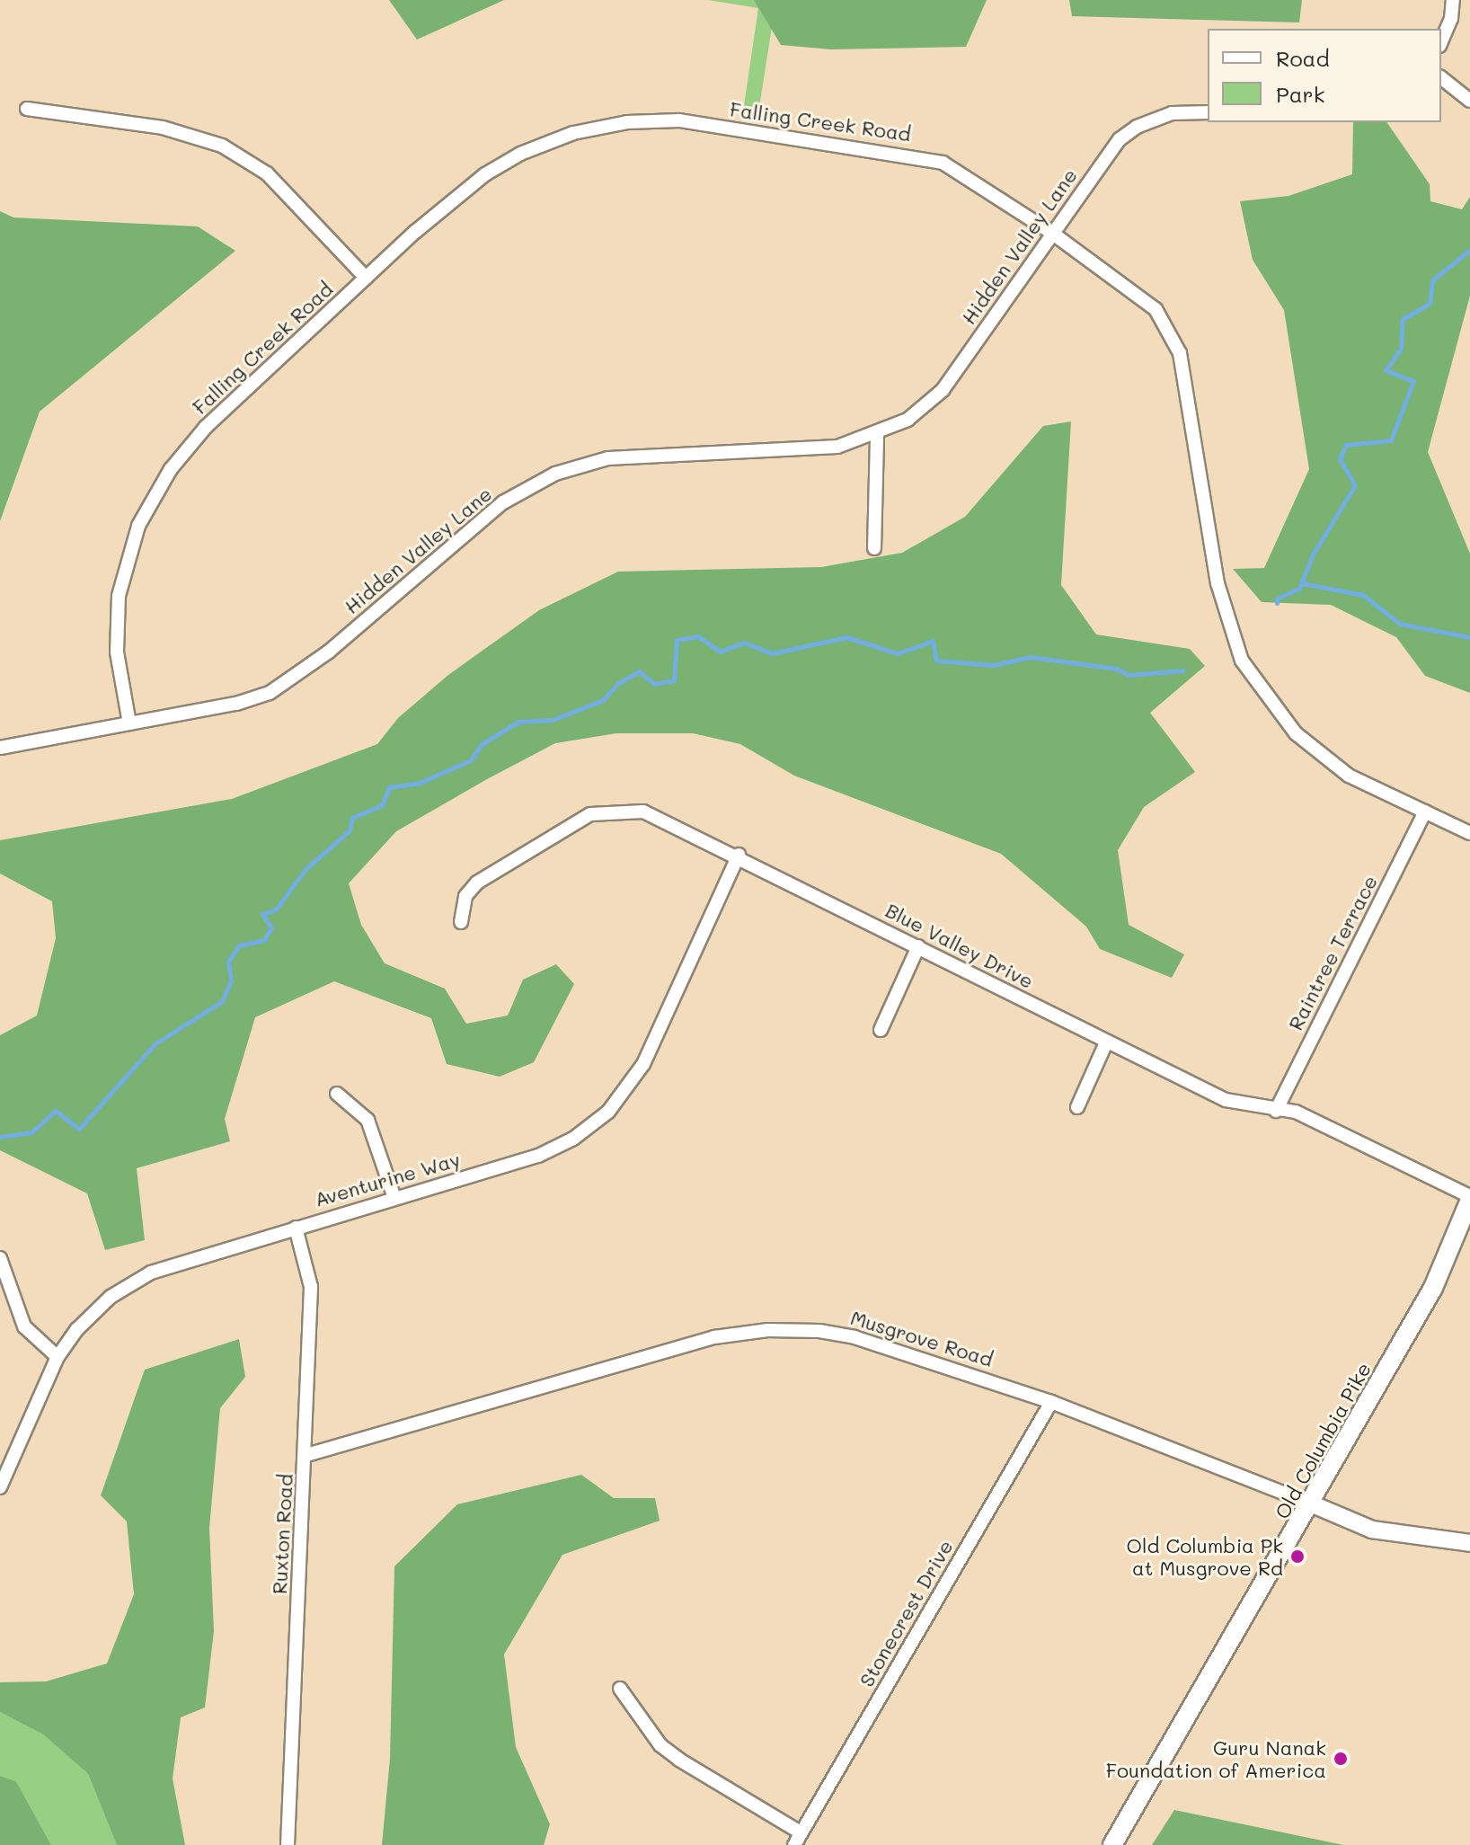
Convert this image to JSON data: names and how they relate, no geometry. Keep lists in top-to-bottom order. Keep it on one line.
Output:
{"streets":{"main road":["Old Columbia Pike"],"street":["Falling Creek Road","Hidden Valley Lane","Blue Valley Drive","Raintree Terrace","Aventurine Way","Musgrove Road","Ruxton Road","Stonecrest Drive"]},"crossings":[["Falling Creek Road","Hidden Valley Lane"],["Falling Creek Road","Raintree Terrace"],["Blue Valley Drive","Raintree Terrace"],["Blue Valley Drive","Aventurine Way"],["Blue Valley Drive","Old Columbia Pike"],["Aventurine Way","Ruxton Road"],["Musgrove Road","Old Columbia Pike"],["Musgrove Road","Ruxton Road"],["Musgrove Road","Stonecrest Drive"]],"places":["Old Columbia Pk at Musgrove Rd","Guru Nanak Foundation of America"],"legend":["Road","Park"]}
